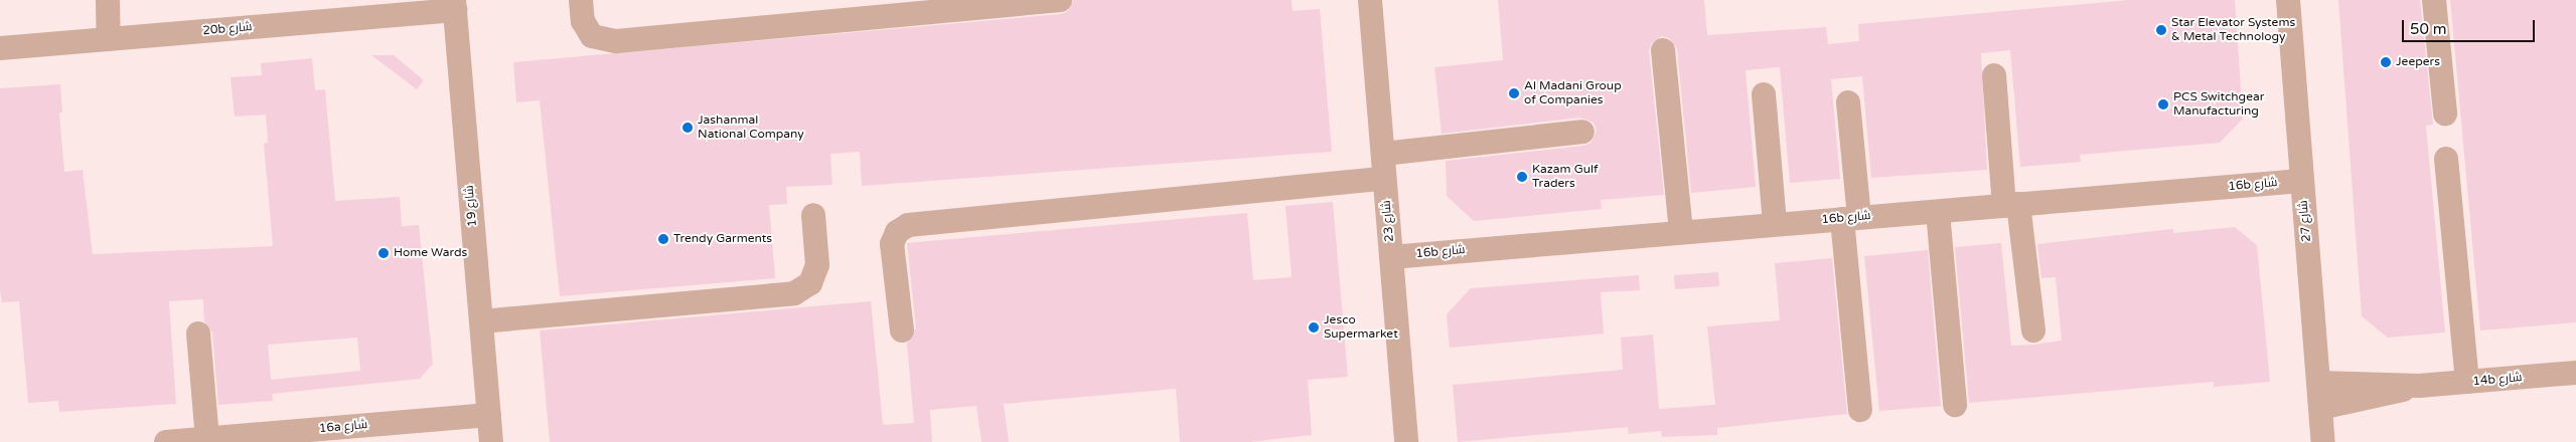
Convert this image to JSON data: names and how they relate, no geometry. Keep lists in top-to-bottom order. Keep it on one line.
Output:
{"streets":{"street":["20b شارع","16b شارع","شارع 19","شارع 23","شارع 27","14b شارع","16a شارع"]},"crossings":[["20b شارع","شارع 19"],["16b شارع","شارع 23"],["16b شارع","شارع 27"],["شارع 19","16a شارع"],["شارع 27","14b شارع"]],"places":["Star Elevator Systems & Metal Technology","Jeepers","Al Madani Group of Companies","PCS Switchgear Manufacturing","Jashanmal National Company","Kazam Gulf Traders","Trendy Garments","Home Wards","Jesco Supermarket"],"scale_bar":"50 m"}
